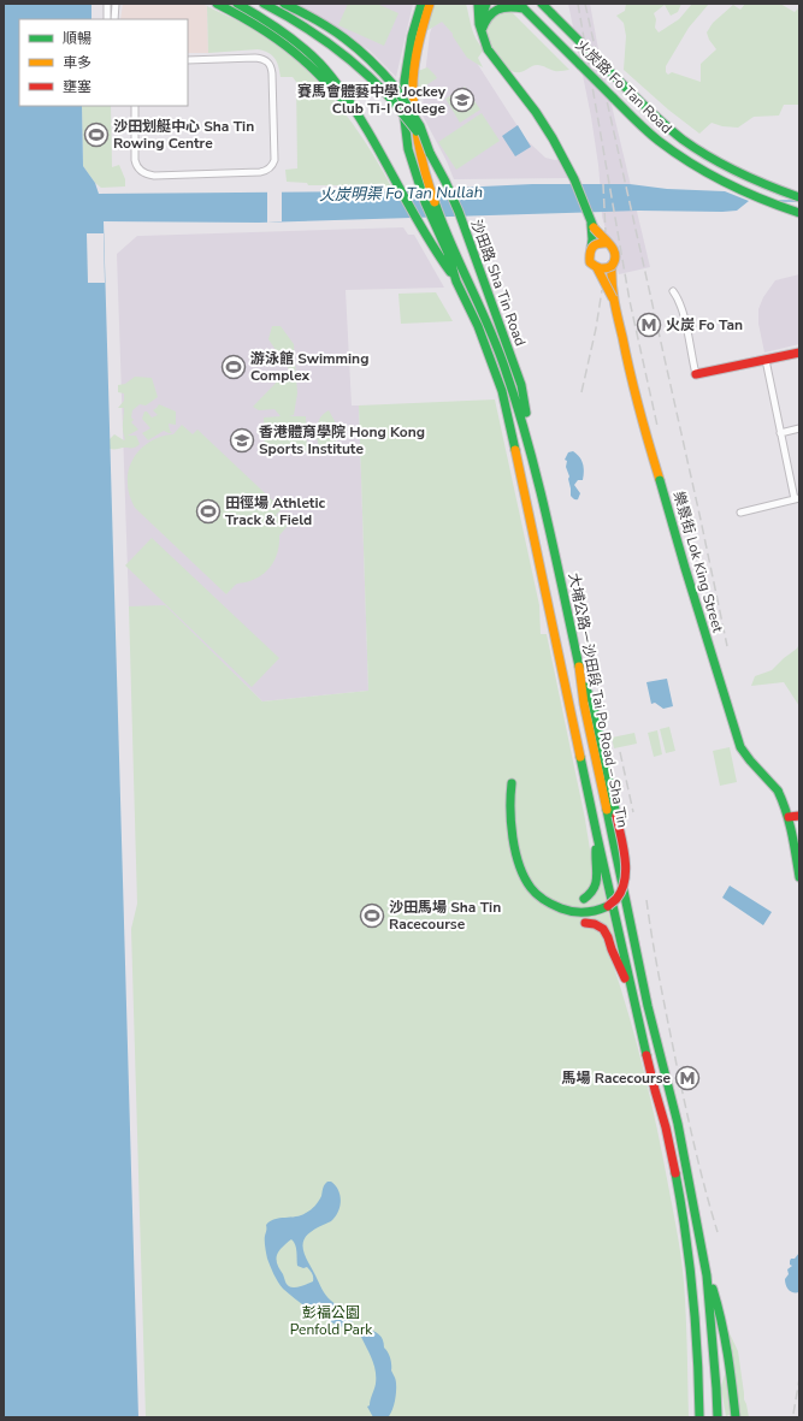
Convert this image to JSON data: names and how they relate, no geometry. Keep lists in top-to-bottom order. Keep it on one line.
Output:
{"streets":{"main road":["火炭路 Fo Tan Road","沙田路 Sha Tin Road","樂景街 Lok King Street","大埔公路－沙田段 Tai Po Road – Sha Tin"]},"crossings":[["沙田路 Sha Tin Road","大埔公路－沙田段 Tai Po Road – Sha Tin"]],"water":["火炭明渠 Fo Tan Nullah"],"parks":["彭福公園 Penfold Park"],"places":{"school or university":["賽馬會體藝中學 Jockey Club Ti-I College","香港體育學院 Hong Kong Sports Institute"],"sports":["沙田划艇中心 Sha Tin Rowing Centre","游泳館 Swimming Complex","田徑場 Athletic Track & Field","沙田馬場 Sha Tin Racecourse"],"metro station":["火炭 Fo Tan","馬場 Racecourse"]},"legend":["順暢","車多","壅塞"]}
